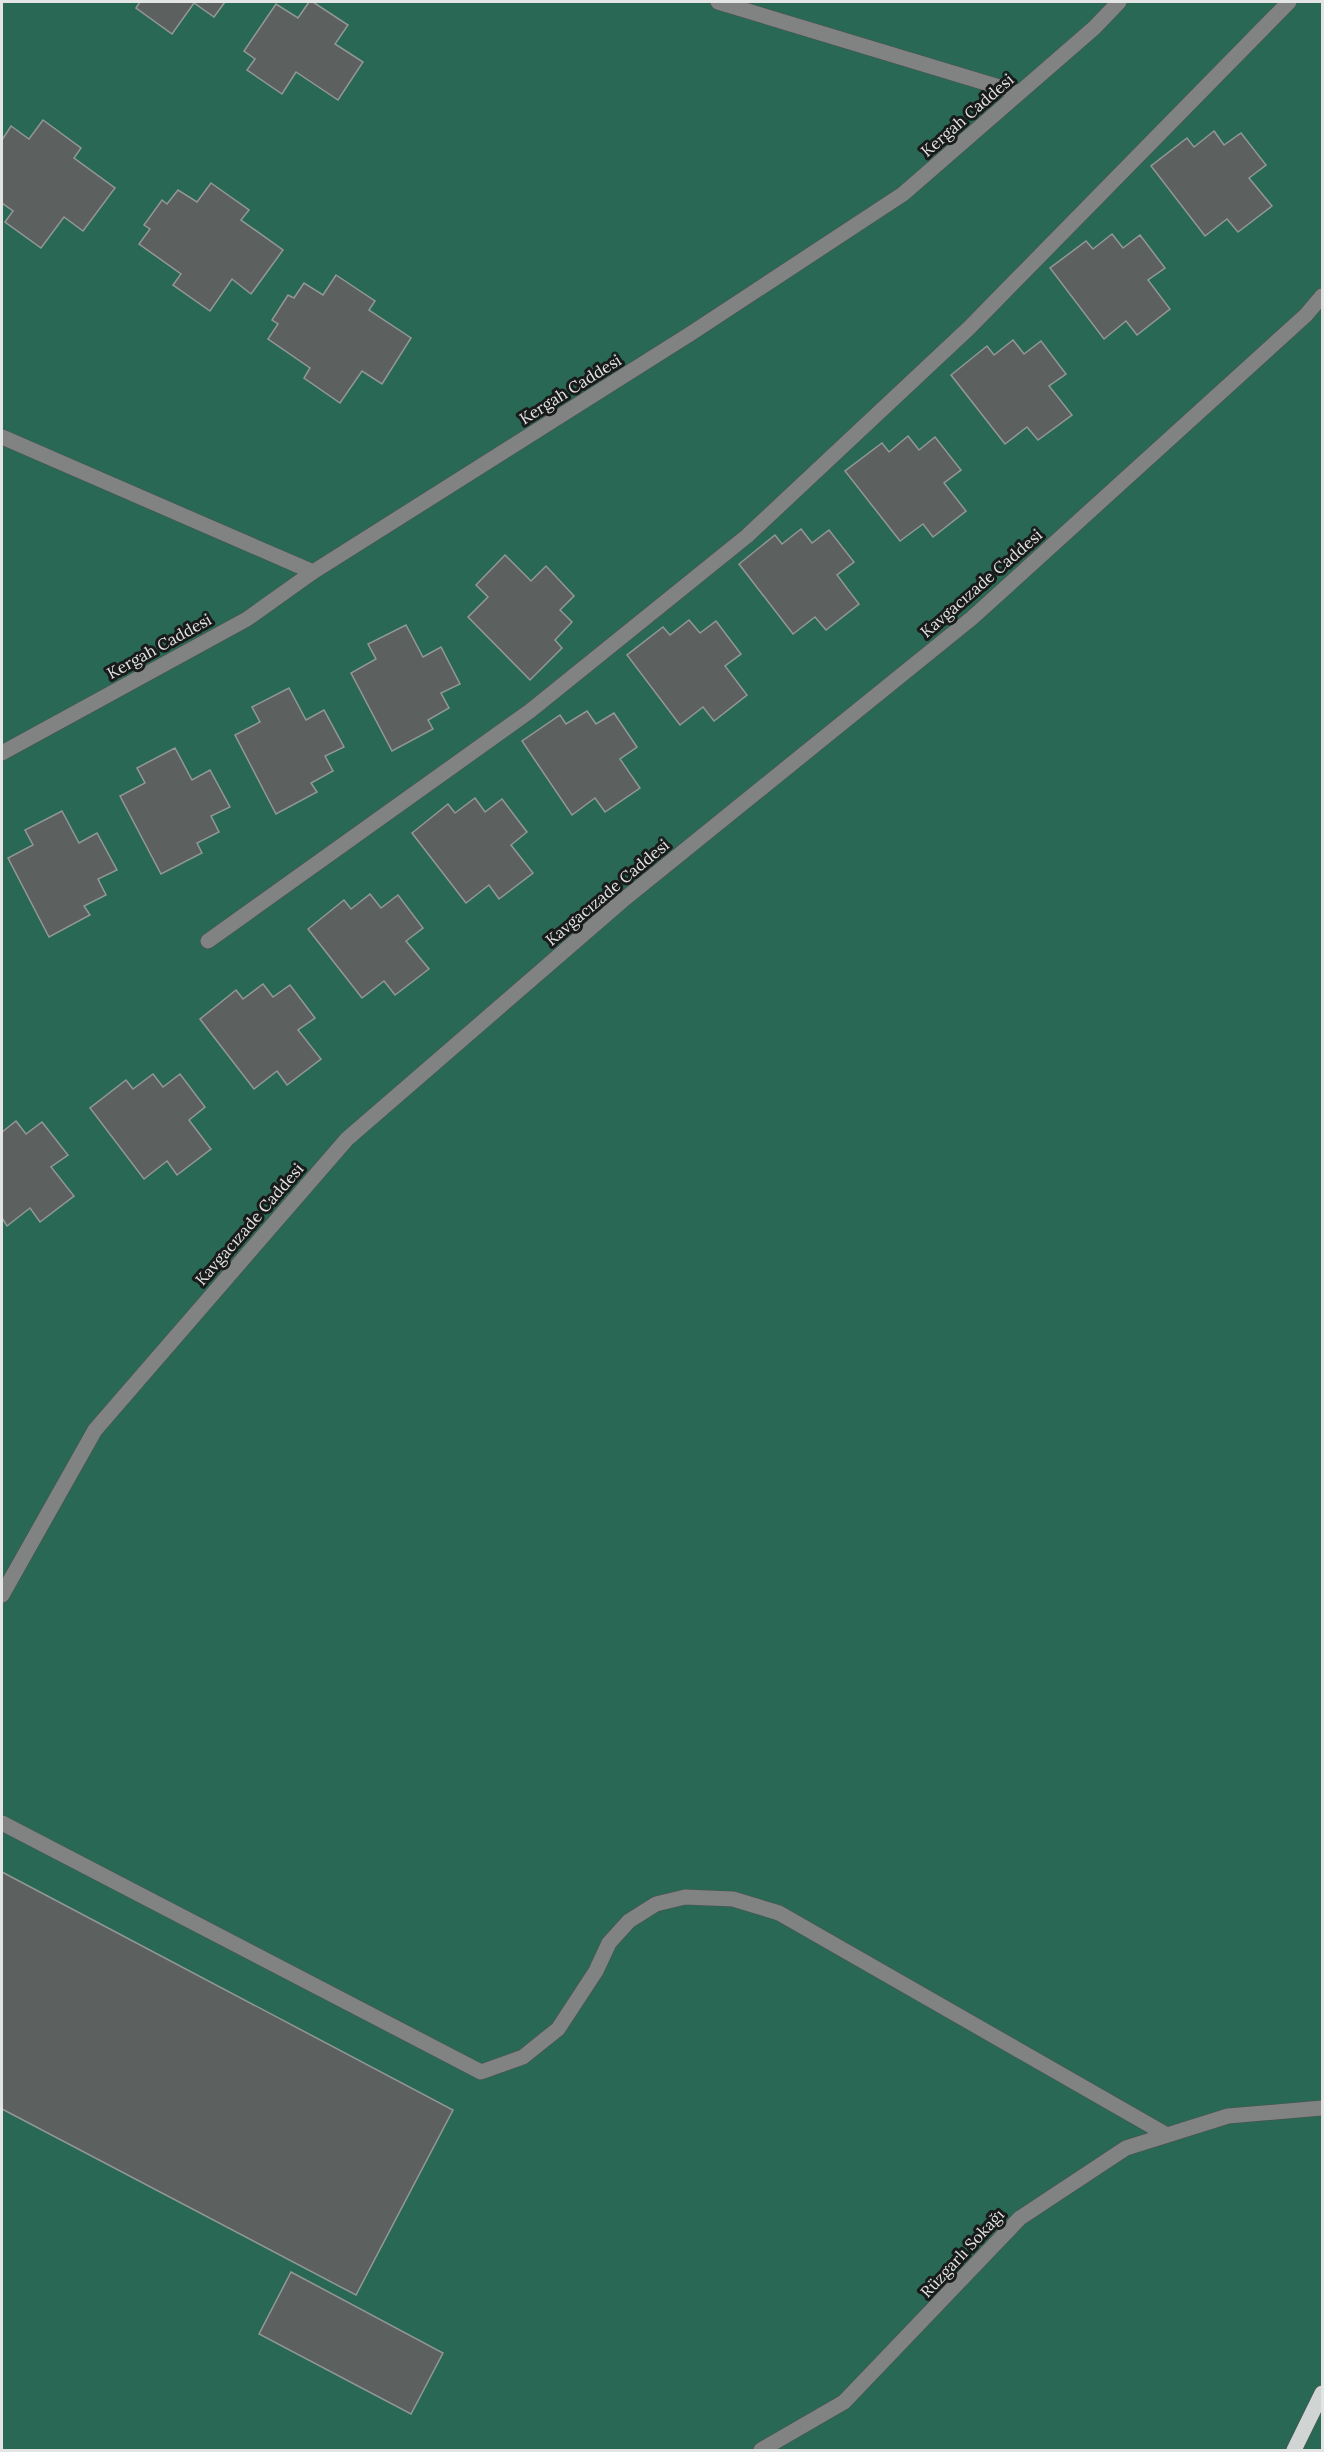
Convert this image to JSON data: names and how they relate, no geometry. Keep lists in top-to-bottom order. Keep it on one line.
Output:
{"streets":{"street":["Kergah Caddesi","Kavgacızade Caddesi","Rüzgarlı Sokağı"]}}
